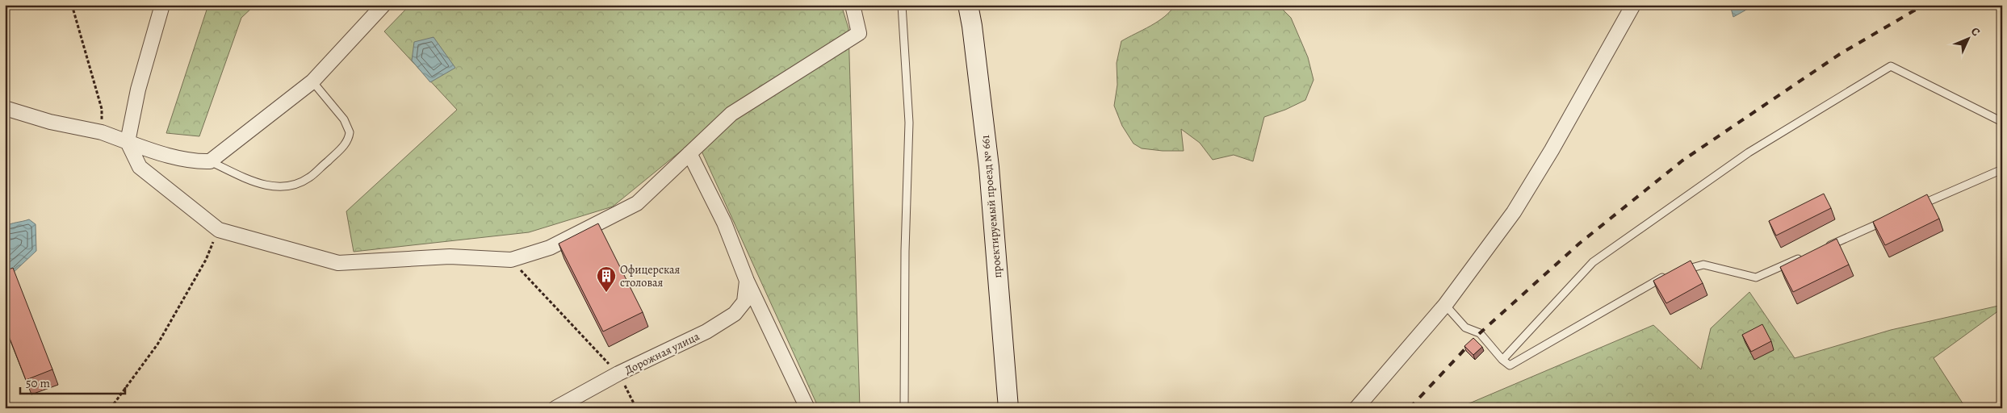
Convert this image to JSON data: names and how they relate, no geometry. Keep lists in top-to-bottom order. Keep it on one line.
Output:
{"streets":{"main road":["проектируемый проезд № 661"],"street":["Дорожная улица"]},"places":{"building":["Офицерская столовая"]},"scale_bar":"50 m","north":"top right"}
